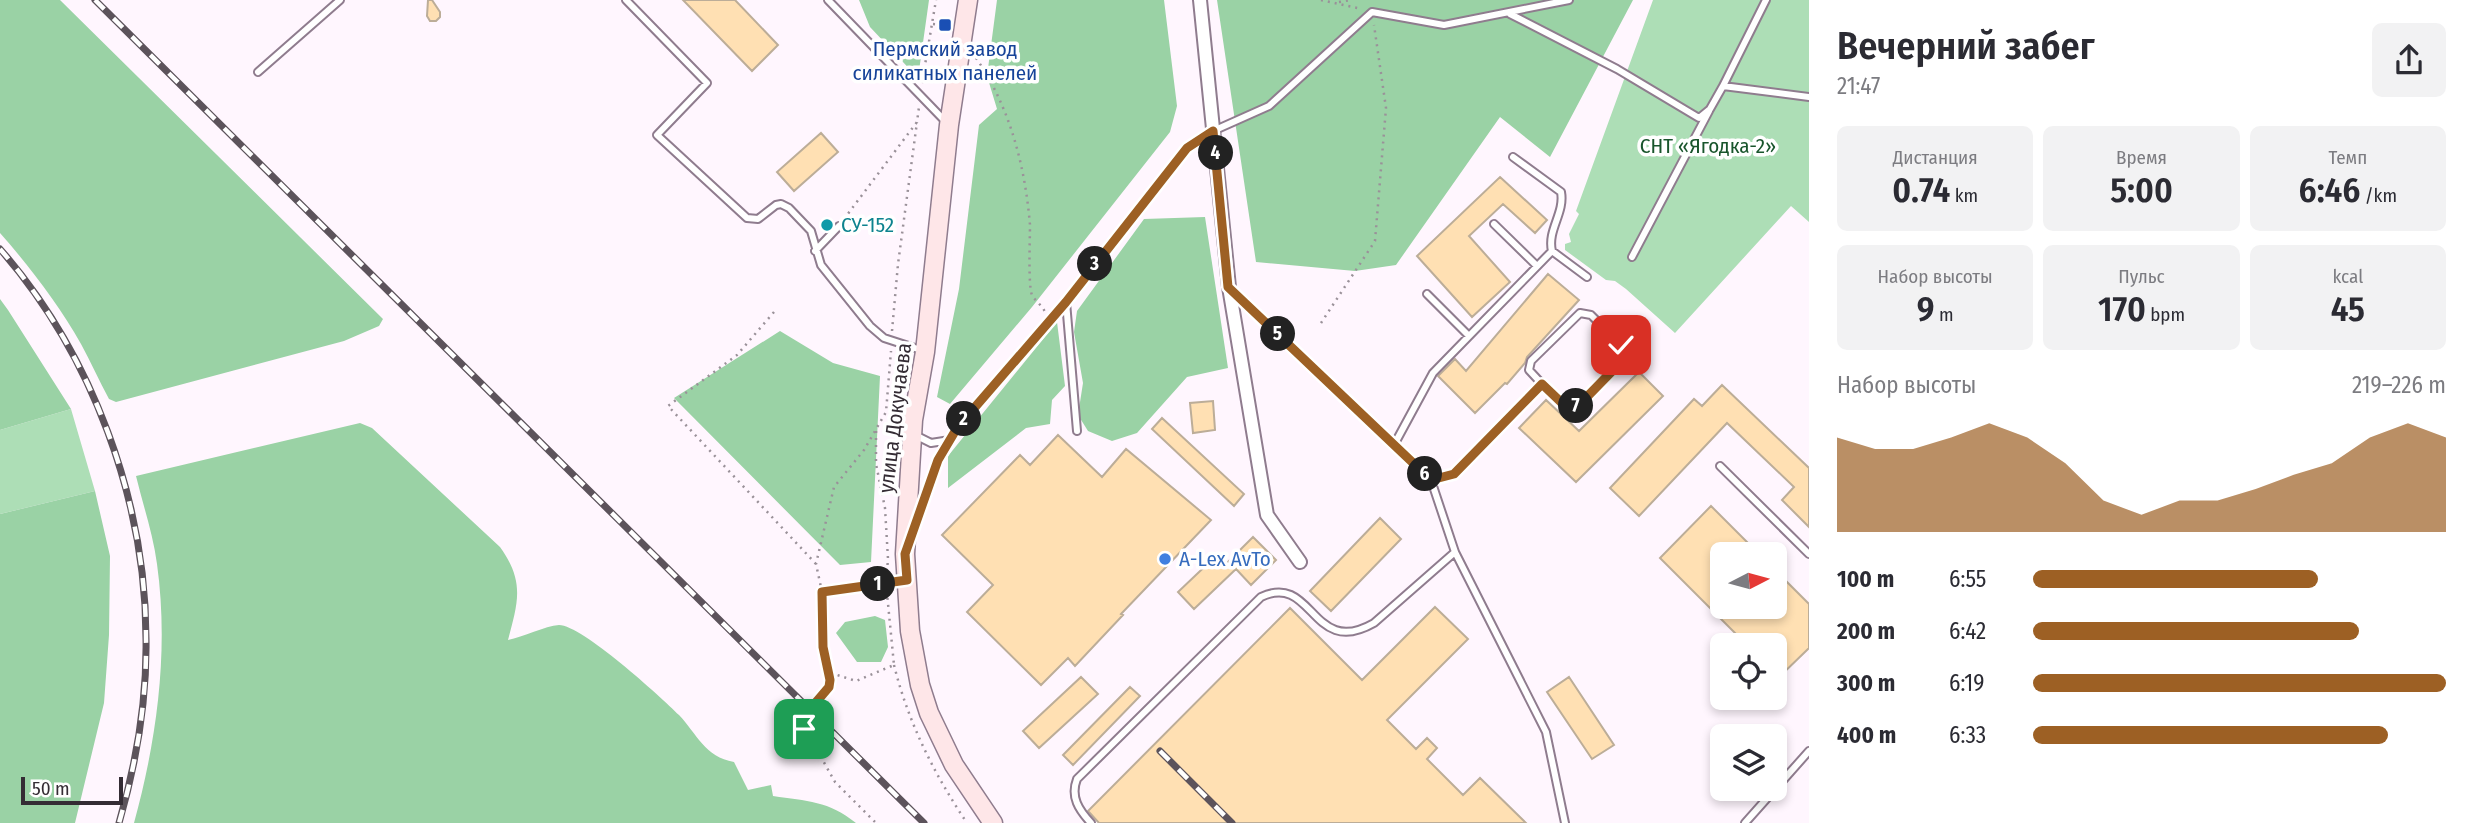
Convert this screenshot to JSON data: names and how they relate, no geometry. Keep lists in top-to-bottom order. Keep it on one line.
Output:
{"streets":{"main road":["улица Докучаева"]},"parks":["СНТ «Ягодка-2»"],"places":{"transit":["Пермский завод силикатных панелей"],"other":["СУ-152","A-Lex AvTo"]},"scale_bar":"50 m","north":"right","page":{"heading":["Вечерний забег","21:47"],"stats":[["Дистанция","0.74 km"],["Время","5:00"],["Темп","6:46 /km"],["Набор высоты","9 m"],["Пульс","170 bpm"],["kcal","45"]],"pins":["4","3","5","7","2","6","1"],"chart":["Набор высоты","219–226 m"],"list":[{"name":"100 m","note":"6:55"},{"name":"200 m","note":"6:42"},{"name":"300 m","note":"6:19"},{"name":"400 m","note":"6:33"}],"scale":"50 m"}}
